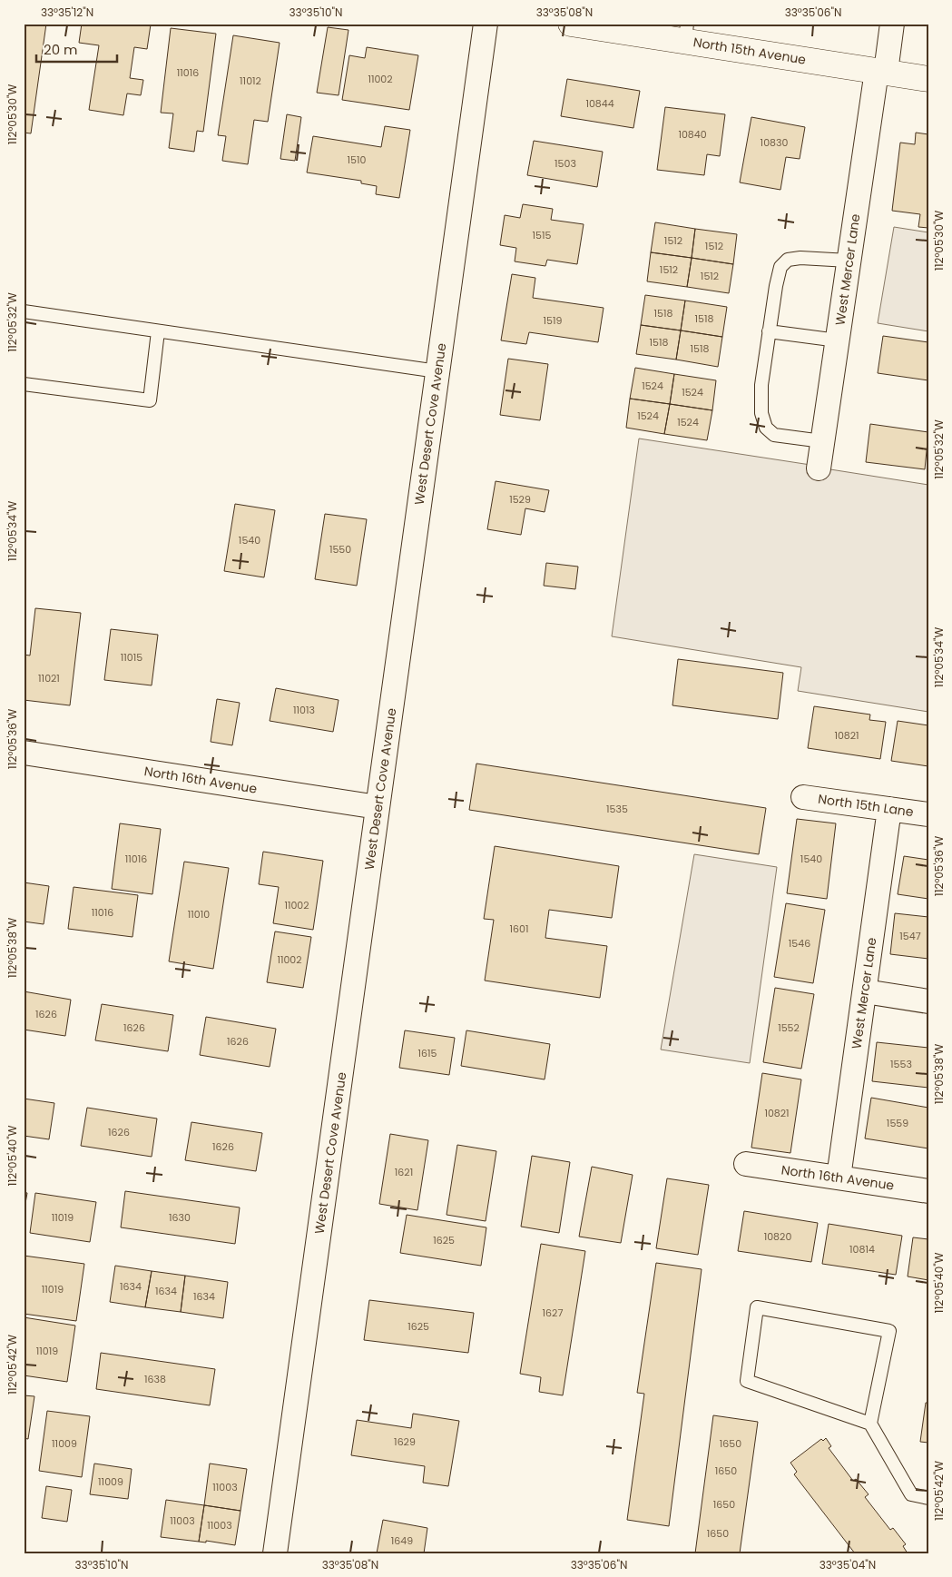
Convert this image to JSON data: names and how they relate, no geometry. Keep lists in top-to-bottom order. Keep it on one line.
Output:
{"streets":{"street":["North 15th Avenue","West Mercer Lane","West Desert Cove Avenue","North 16th Avenue","North 15th Lane"]},"crossings":[["North 15th Avenue","West Mercer Lane"],["West Mercer Lane","North 16th Avenue"],["West Mercer Lane","North 15th Lane"],["West Desert Cove Avenue","North 16th Avenue"]],"house_numbers":["11016","11002","11012","10844","10840","10830","1510","1503","1515","1512","1512","1512","1512","1518","1518","1519","1518","1518","1524","1524","1524","1524","1529","1540","1550","11015","11021","11013","10821","1535","11016","1540","11002","11016","11010","1601","1547","1546","11002","1626","1626","1552","1626","1615","1553","10821","1559","1626","1626","1621","11019","1630","10820","1625","10814","1634","11019","1634","1634","1627","1625","11019","1638","1629","11009","1650","1650","11009","11003","1650","11003","11003","1650","1649"],"scale_bar":"20 m","coordinates":["33°35'12\"N","33°35'10\"N","33°35'08\"N","33°35'06\"N","112°05'30\"W","112°05'32\"W","112°05'34\"W","112°05'36\"W","112°05'38\"W","112°05'40\"W","112°05'42\"W","33°35'04\"N"]}
